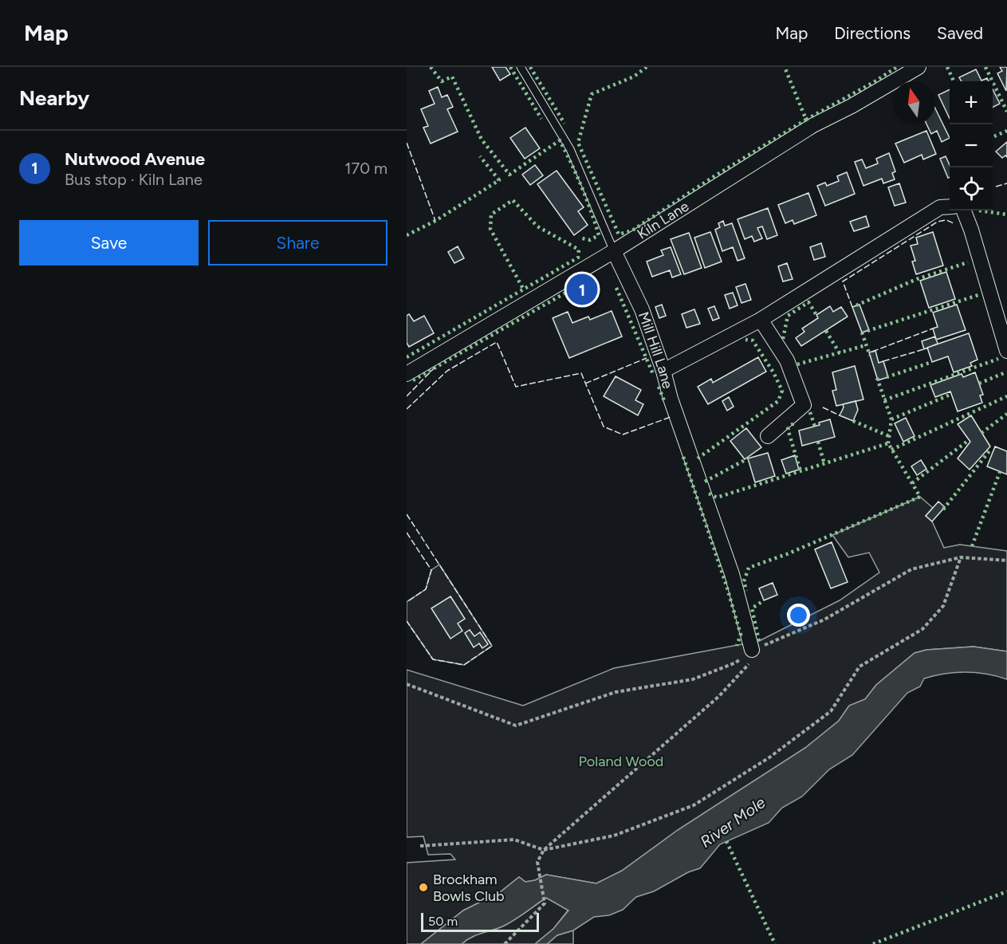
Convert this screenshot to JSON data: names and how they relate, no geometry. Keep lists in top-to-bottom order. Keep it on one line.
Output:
{"streets":{"street":["Kiln Lane","Mill Hill Lane"]},"crossings":[["Kiln Lane","Mill Hill Lane"]],"water":["River Mole"],"parks":["Poland Wood"],"places":["Brockham Bowls Club"],"scale_bar":"50 m","north":"top","page":{"header":"Map","nav":["Map","Directions","Saved"],"heading":"Nearby","map_buttons":["+","−"],"list":[{"mark":"1","name":"Nutwood Avenue","note":"Bus stop · Kiln Lane","value":"170 m"}],"buttons":["Save","Share"],"pins":"1","scale":"50 m"}}
